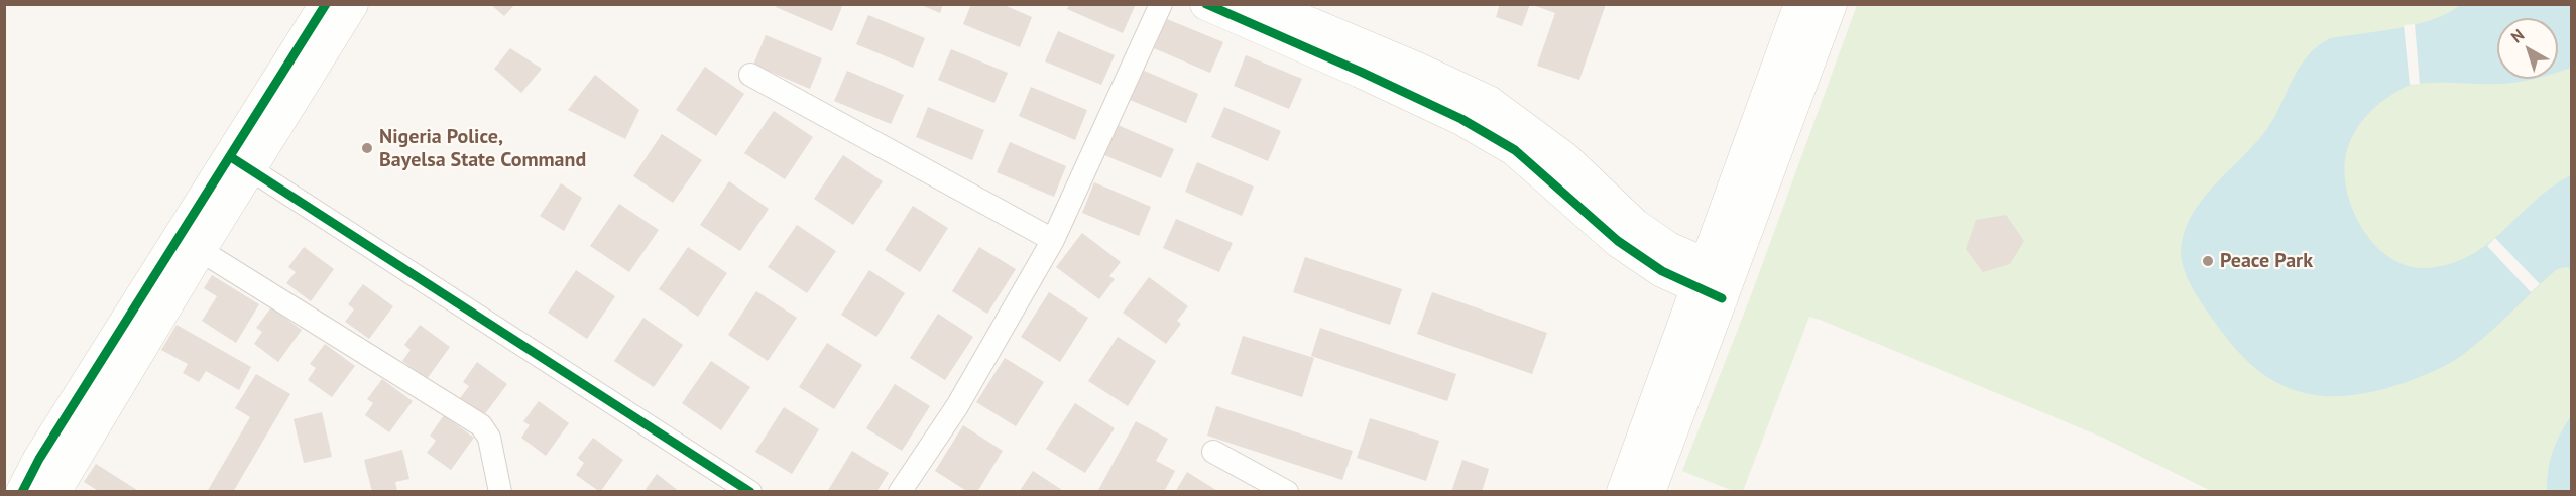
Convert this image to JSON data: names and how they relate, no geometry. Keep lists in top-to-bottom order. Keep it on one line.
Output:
{"places":["Nigeria Police, Bayelsa State Command","Peace Park"],"north":"top left"}
